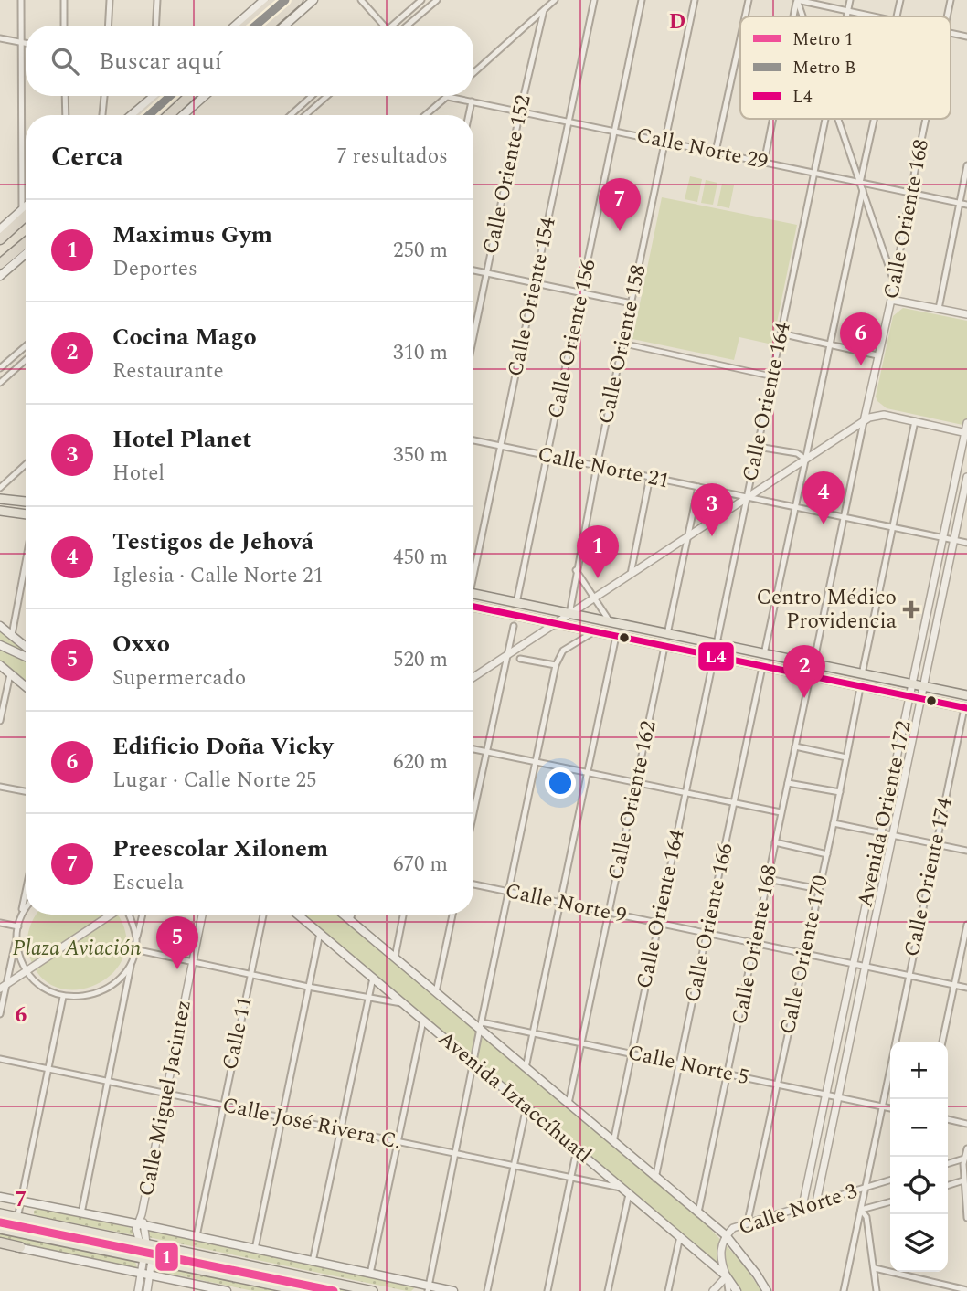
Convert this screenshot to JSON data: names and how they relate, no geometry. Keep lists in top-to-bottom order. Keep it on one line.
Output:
{"streets":{"main road":["Avenida Iztaccíhuatl"],"street":["Calle Norte 29","Calle Oriente 152","Calle Oriente 168","Calle Oriente 154","Calle Oriente 156","Calle Oriente 158","Calle Oriente 164","Calle Norte 21","Calle Oriente 162","Avenida Oriente 172","Calle Oriente 174","Calle Norte 9","Calle Oriente 166","Calle Oriente 170","Calle 11","Calle Norte 5","Calle Miguel Jacintez","Calle José Rivera C.","Calle Norte 3"]},"crossings":[["Calle Norte 29","Calle Oriente 152"],["Calle Norte 29","Calle Oriente 168"],["Calle Norte 29","Calle Oriente 154"],["Calle Norte 29","Calle Oriente 156"],["Calle Norte 29","Calle Oriente 158"],["Calle Norte 29","Calle Oriente 164"],["Calle Oriente 168","Calle Norte 21"],["Calle Oriente 168","Calle Norte 9"],["Calle Oriente 168","Calle Norte 5"],["Calle Oriente 168","Avenida Iztaccíhuatl"],["Calle Oriente 154","Calle Norte 21"],["Calle Oriente 156","Calle Norte 21"],["Calle Oriente 158","Calle Norte 21"],["Calle Oriente 164","Calle Norte 21"],["Calle Oriente 164","Calle Norte 9"],["Calle Oriente 164","Calle Norte 5"],["Calle Oriente 164","Avenida Iztaccíhuatl"],["Calle Norte 21","Avenida Oriente 172"],["Calle Oriente 162","Calle Norte 9"],["Calle Oriente 162","Calle Norte 5"],["Calle Oriente 162","Avenida Iztaccíhuatl"],["Avenida Oriente 172","Calle Norte 9"],["Avenida Oriente 172","Calle Norte 5"],["Avenida Oriente 172","Calle Norte 3"],["Calle Oriente 174","Calle Norte 9"],["Calle Oriente 174","Calle Norte 5"],["Calle Oriente 174","Calle Norte 3"],["Calle Norte 9","Calle Oriente 166"],["Calle Norte 9","Calle Oriente 170"],["Calle Oriente 166","Calle Norte 5"],["Calle Oriente 166","Avenida Iztaccíhuatl"],["Calle Oriente 170","Calle Norte 5"],["Calle Oriente 170","Calle Norte 3"],["Calle 11","Calle José Rivera C."],["Calle Norte 5","Avenida Iztaccíhuatl"],["Avenida Iztaccíhuatl","Calle José Rivera C."],["Avenida Iztaccíhuatl","Calle Norte 3"],["Calle Miguel Jacintez","Calle José Rivera C."]],"parks":["Plaza Aviación"],"places":{"health":["Centro Médico Providencia"]},"lines":["metro line B","transit line L4","metro line 1"],"legend":["Metro 1","Metro B","L4"],"page":{"search":"Buscar aquí","heading":["Cerca","7 resultados"],"pins":["7","6","4","3","1","2","5"],"list":[{"mark":"1","name":"Maximus Gym","note":"Deportes","value":"250 m"},{"mark":"2","name":"Cocina Mago","note":"Restaurante","value":"310 m"},{"mark":"3","name":"Hotel Planet","note":"Hotel","value":"350 m"},{"mark":"4","name":"Testigos de Jehová","note":"Iglesia · Calle Norte 21","value":"450 m"},{"mark":"5","name":"Oxxo","note":"Supermercado","value":"520 m"},{"mark":"6","name":"Edificio Doña Vicky","note":"Lugar · Calle Norte 25","value":"620 m"},{"mark":"7","name":"Preescolar Xilonem","note":"Escuela","value":"670 m"}],"map_buttons":["+","−"]},"grid":{"columns":["D"],"rows":["6","7"]}}
